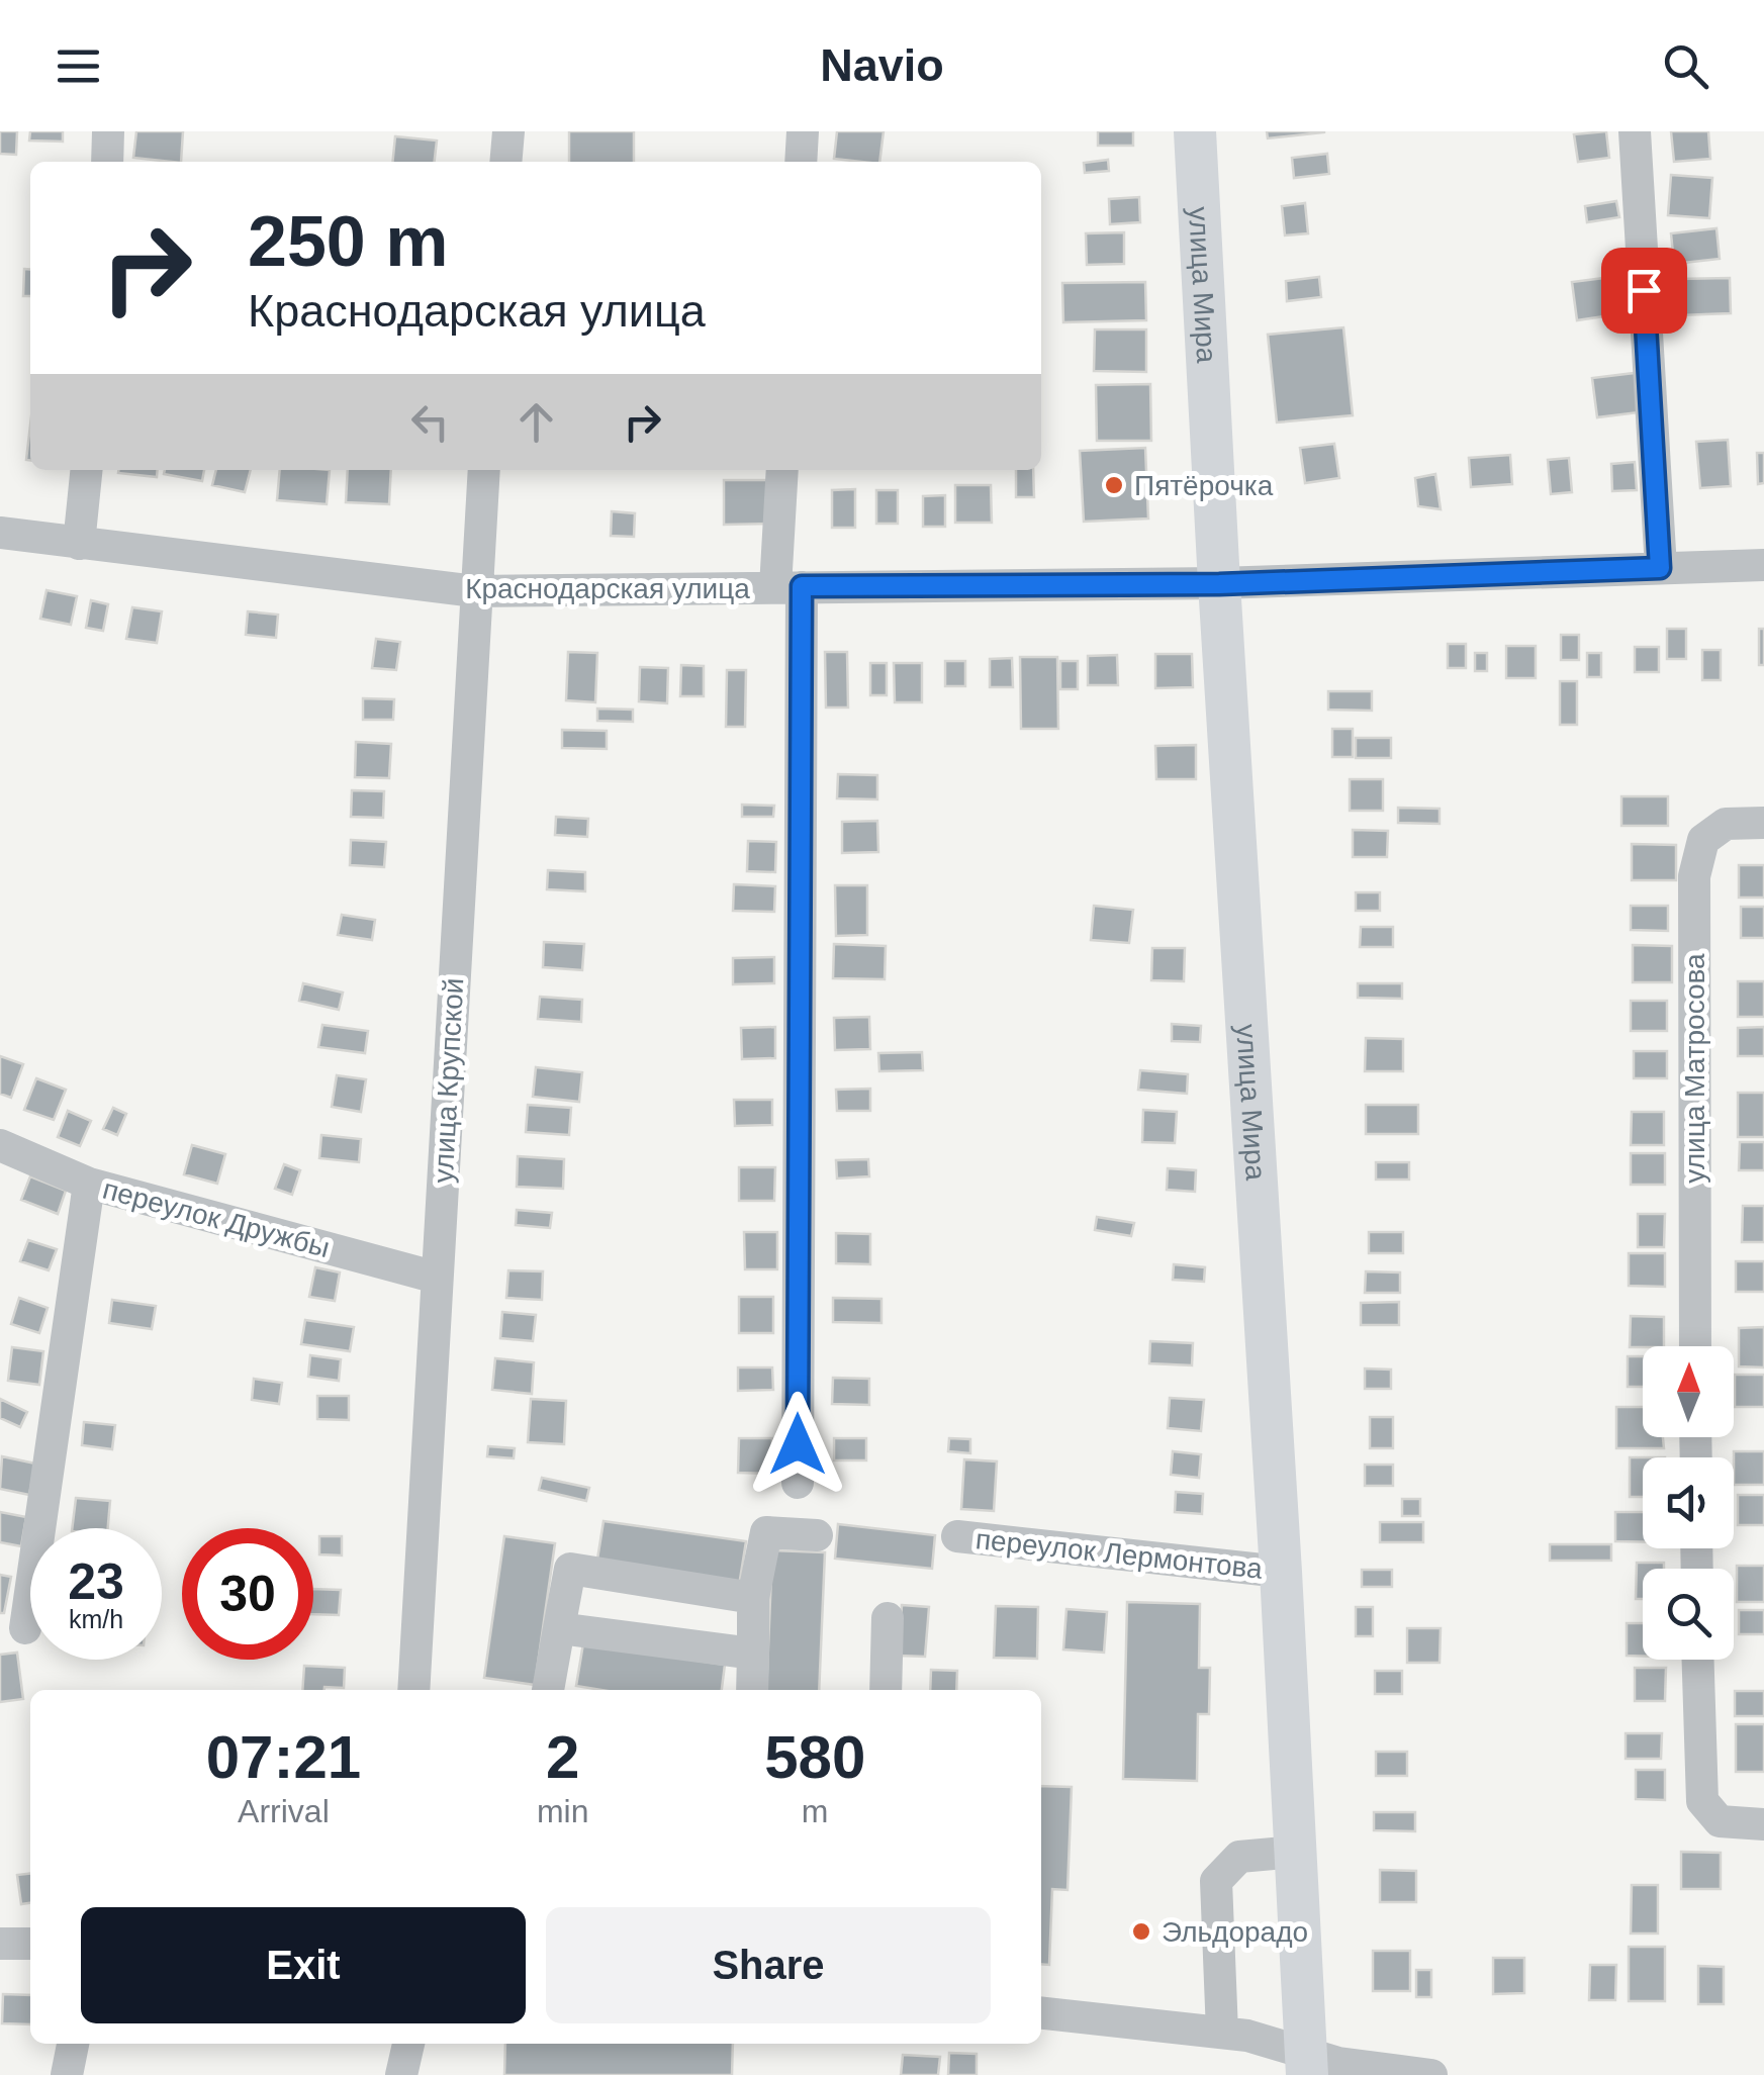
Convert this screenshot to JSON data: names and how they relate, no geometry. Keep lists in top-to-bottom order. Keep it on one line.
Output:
{"streets":{"main road":["улица Мира"],"street":["Краснодарская улица","улица Матросова","улица Крупской","переулок Дружбы","переулок Лермонтова"]},"crossings":[["улица Мира","Краснодарская улица"],["улица Мира","переулок Лермонтова"],["Краснодарская улица","улица Крупской"],["улица Крупской","переулок Дружбы"]],"places":["Пятёрочка","Эльдорадо"],"north":"top","page":{"header":"Navio","turn":["250 m","Краснодарская улица"],"speed":"23 km/h","limit":"30","eta":["07:21","Arrival","2","min","580","m"],"buttons":["Exit","Share"]}}
